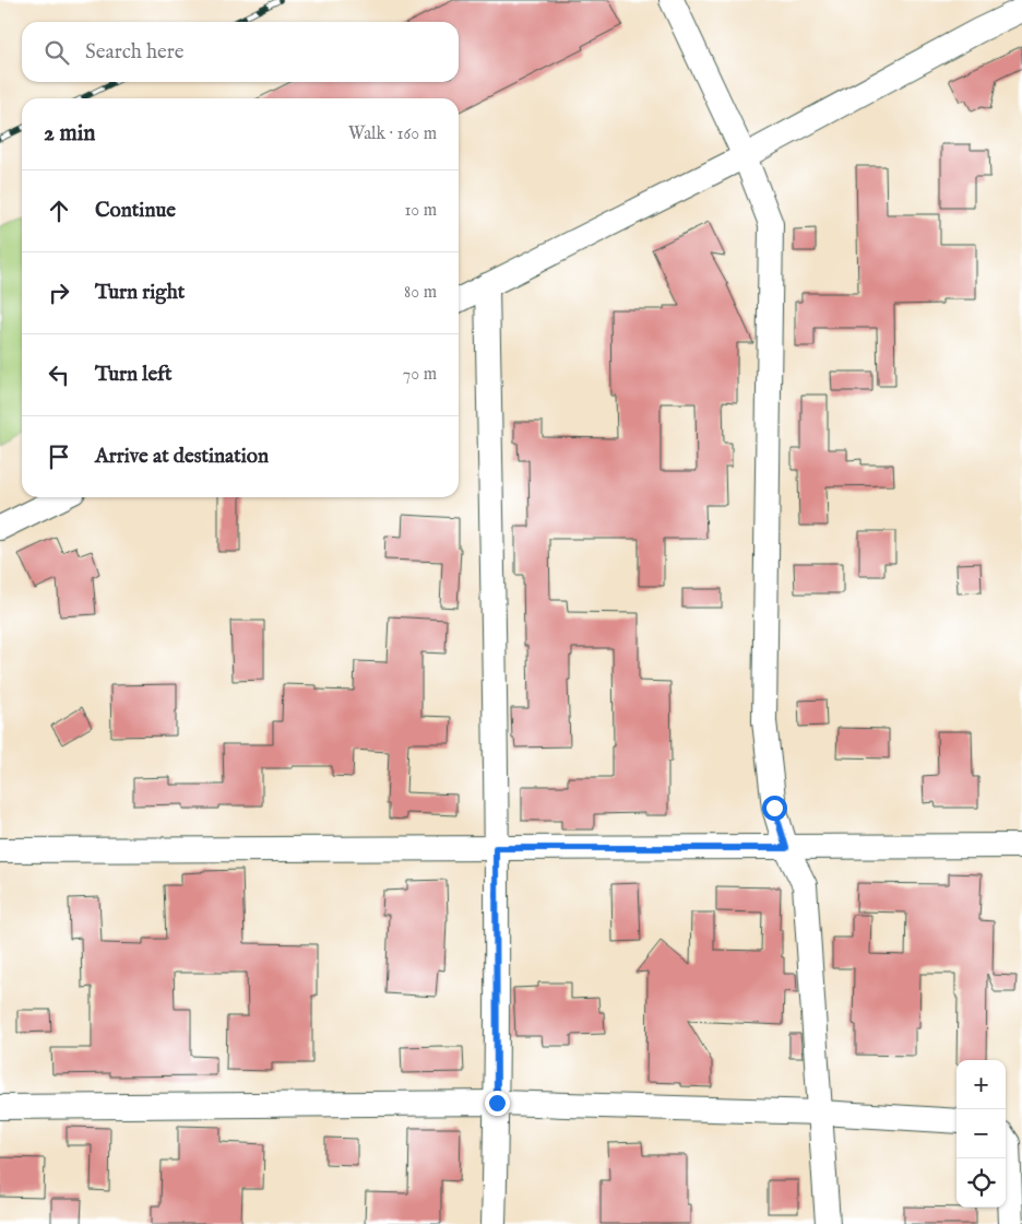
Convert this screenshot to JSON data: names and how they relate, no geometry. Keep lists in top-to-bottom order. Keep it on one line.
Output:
{"page":{"search":"Search here","heading":["2 min","Walk · 160 m"],"list":[["Continue","10 m"],["Turn right","80 m"],["Turn left","70 m"],"Arrive at destination"],"map_buttons":["+","−"]}}
